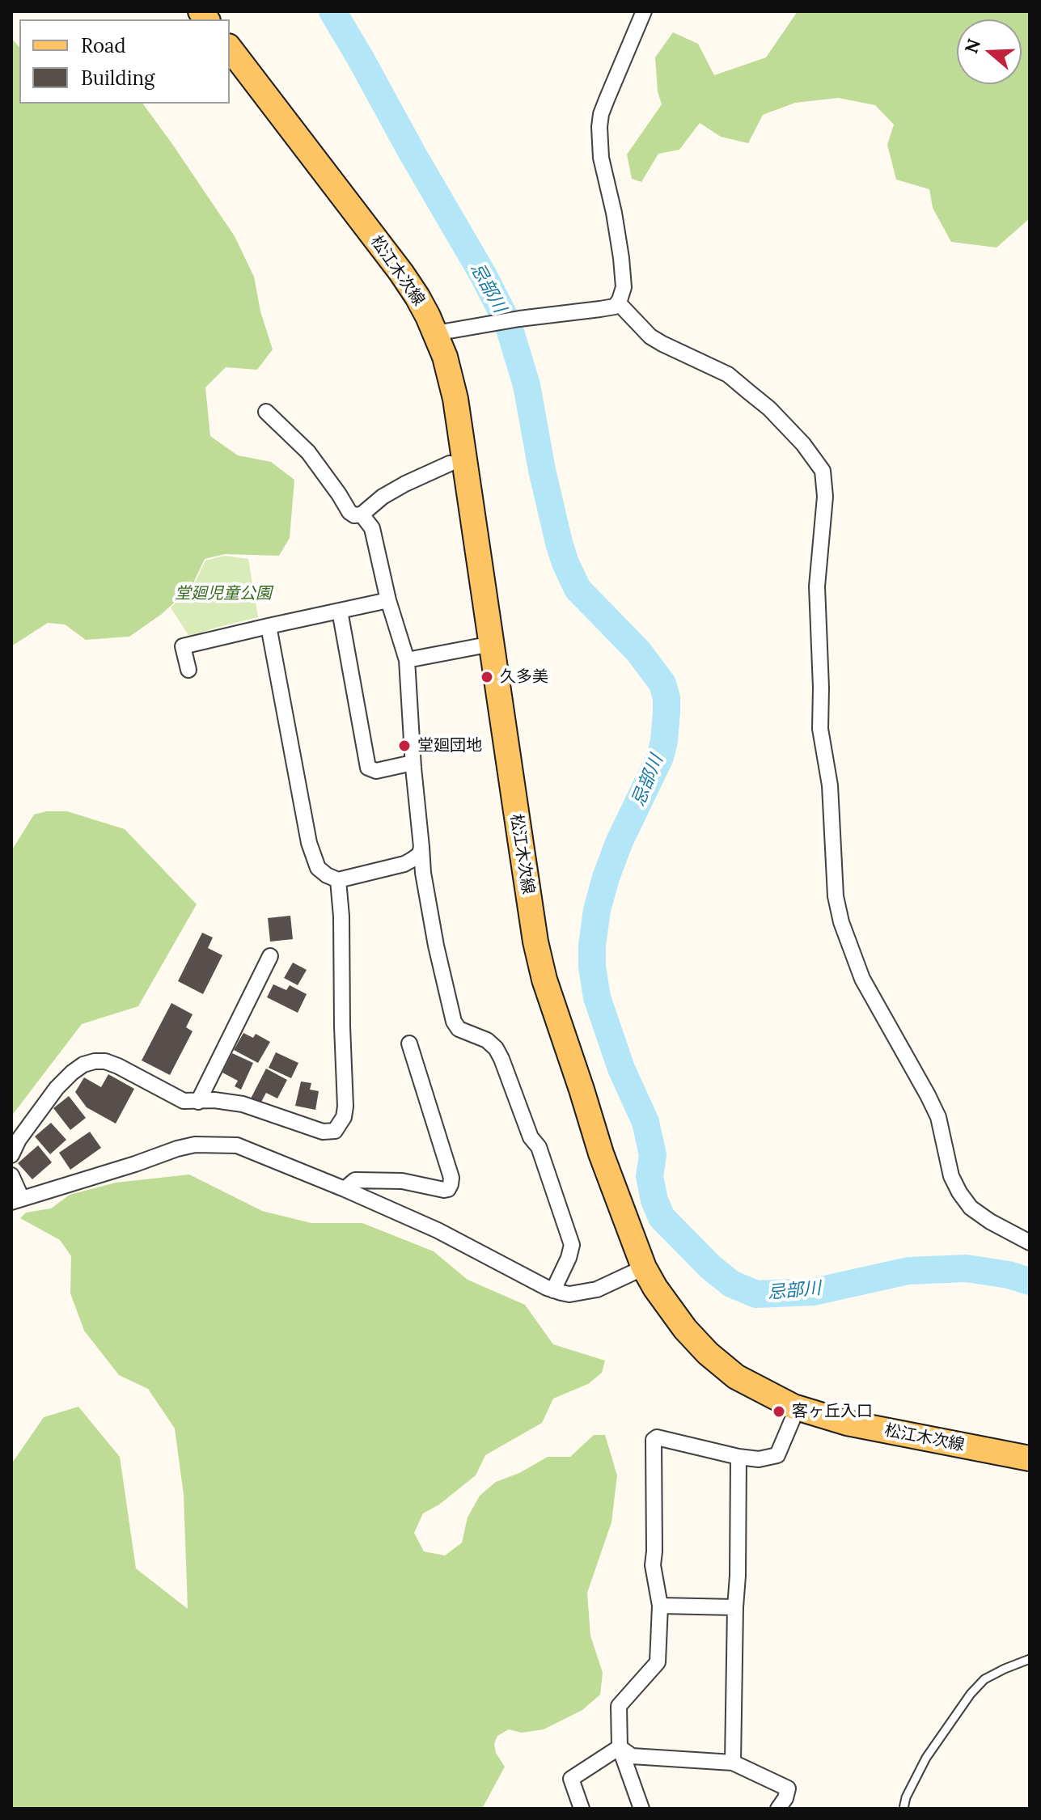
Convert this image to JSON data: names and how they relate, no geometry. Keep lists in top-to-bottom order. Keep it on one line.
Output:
{"streets":{"main road":["松江木次線"]},"water":["忌部川"],"parks":["堂廻児童公園"],"places":["久多美","堂廻団地","客ヶ丘入口"],"legend":["Road","Building"],"north":"left"}
